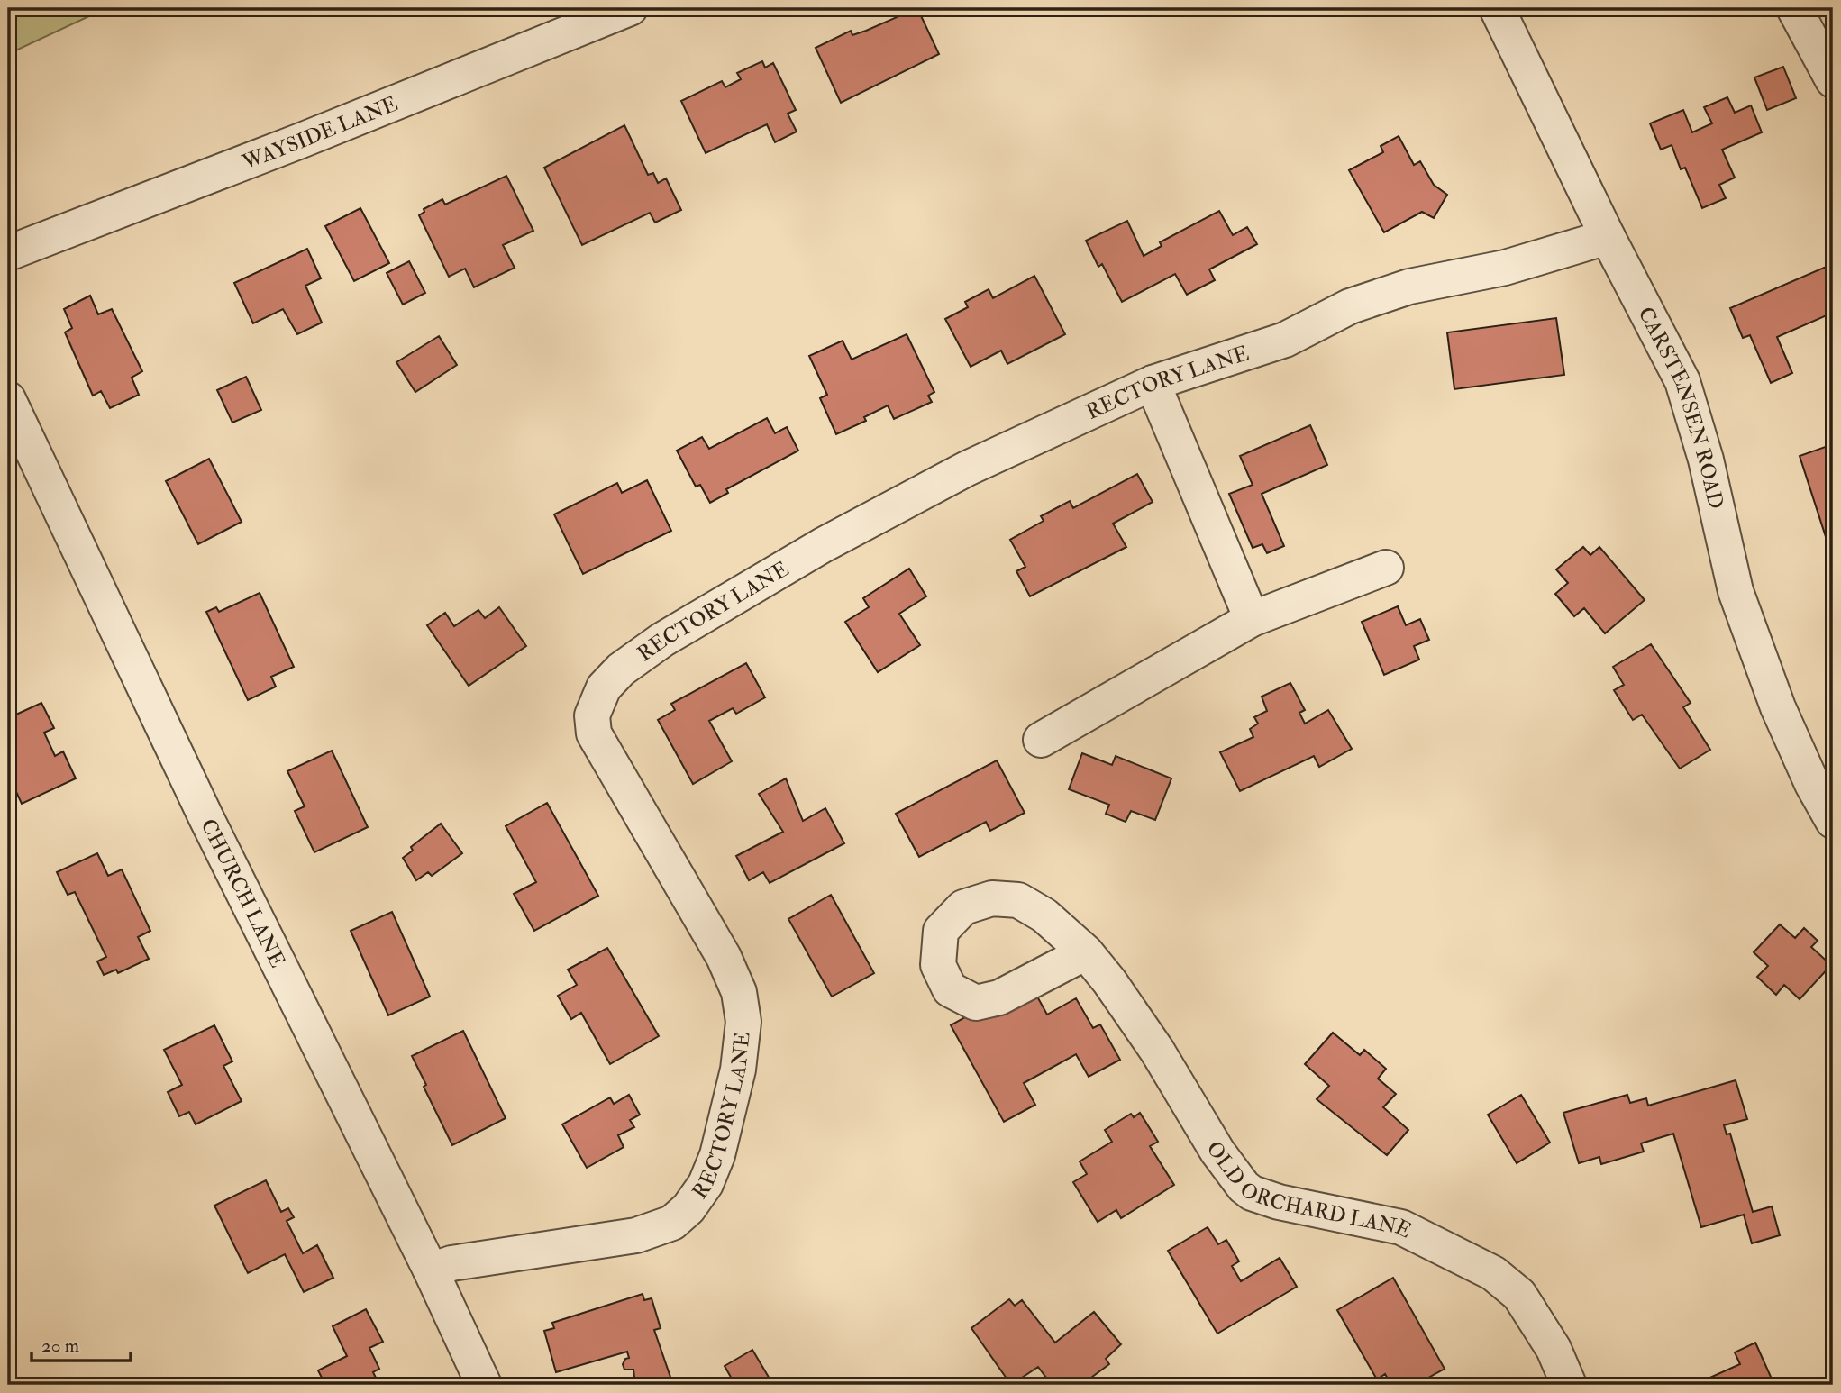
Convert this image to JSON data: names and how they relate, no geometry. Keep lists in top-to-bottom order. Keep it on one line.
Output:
{"streets":{"street":["WAYSIDE LANE","RECTORY LANE","CARSTENSEN ROAD","CHURCH LANE","OLD ORCHARD LANE"]},"crossings":[["RECTORY LANE","CARSTENSEN ROAD"],["RECTORY LANE","CHURCH LANE"]],"scale_bar":"20 m"}
